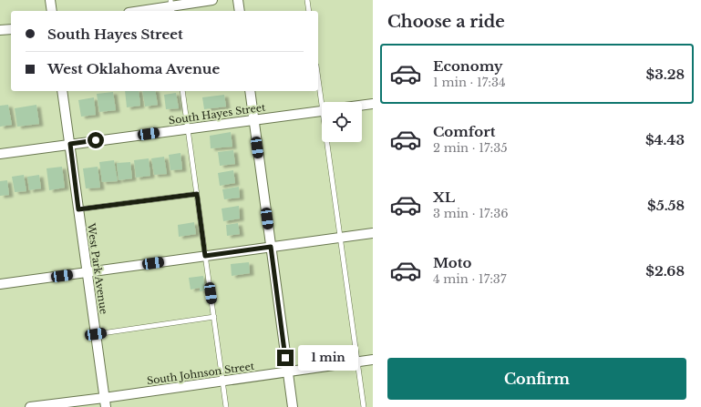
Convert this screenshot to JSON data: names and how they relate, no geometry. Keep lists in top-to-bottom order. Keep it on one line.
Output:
{"streets":{"street":["South Hayes Street","West Park Avenue","South Johnson Street"]},"crossings":[["South Hayes Street","West Park Avenue"],["West Park Avenue","South Johnson Street"]],"page":{"heading":"Choose a ride","banner":["South Hayes Street","West Oklahoma Avenue"],"list":[{"name":"Economy","note":"1 min · 17:34","value":"$3.28"},{"name":"Comfort","note":"2 min · 17:35","value":"$4.43"},{"name":"XL","note":"3 min · 17:36","value":"$5.58"},{"name":"Moto","note":"4 min · 17:37","value":"$2.68"}],"bubble":"1 min","buttons":"Confirm"}}
